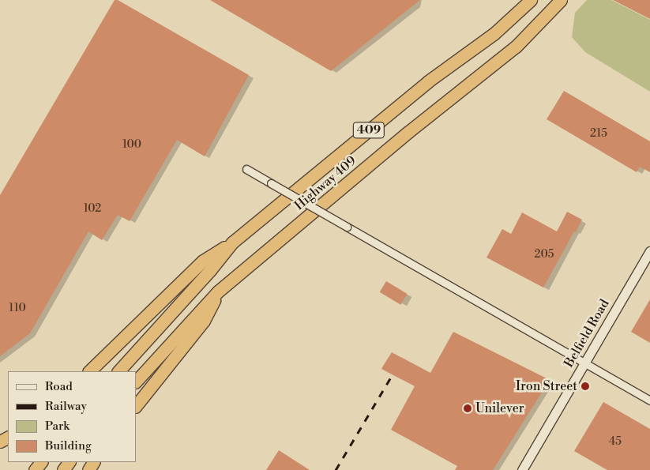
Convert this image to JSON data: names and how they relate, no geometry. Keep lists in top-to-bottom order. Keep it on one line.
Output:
{"streets":{"highway":["409","Highway 409"],"main road":["Belfield Road"]},"places":["Iron Street","Unilever"],"house_numbers":["215","100","102","205","110","45"],"legend":["Road","Railway","Park","Building"]}
